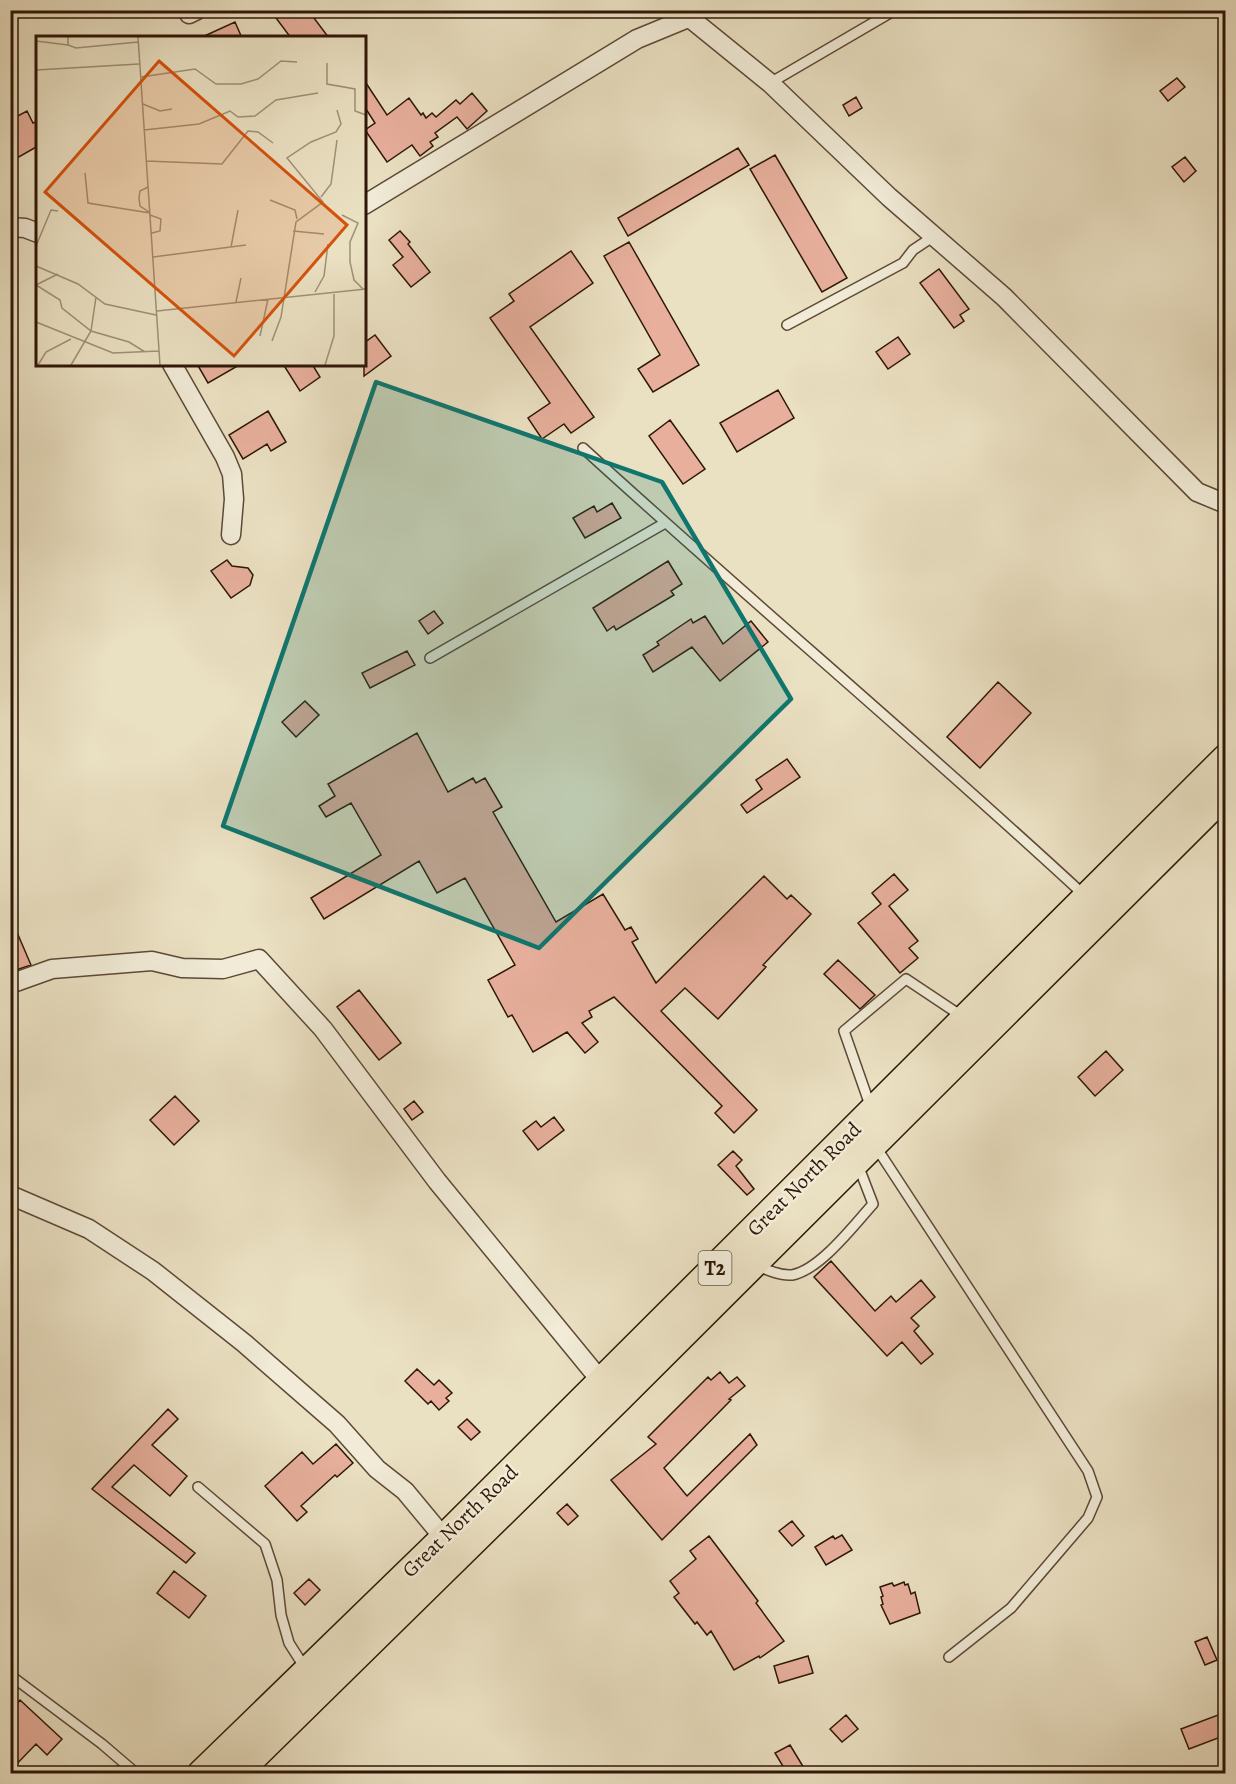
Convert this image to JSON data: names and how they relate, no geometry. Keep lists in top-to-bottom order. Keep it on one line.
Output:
{"streets":{"main road":["Great North Road","T2"]}}
